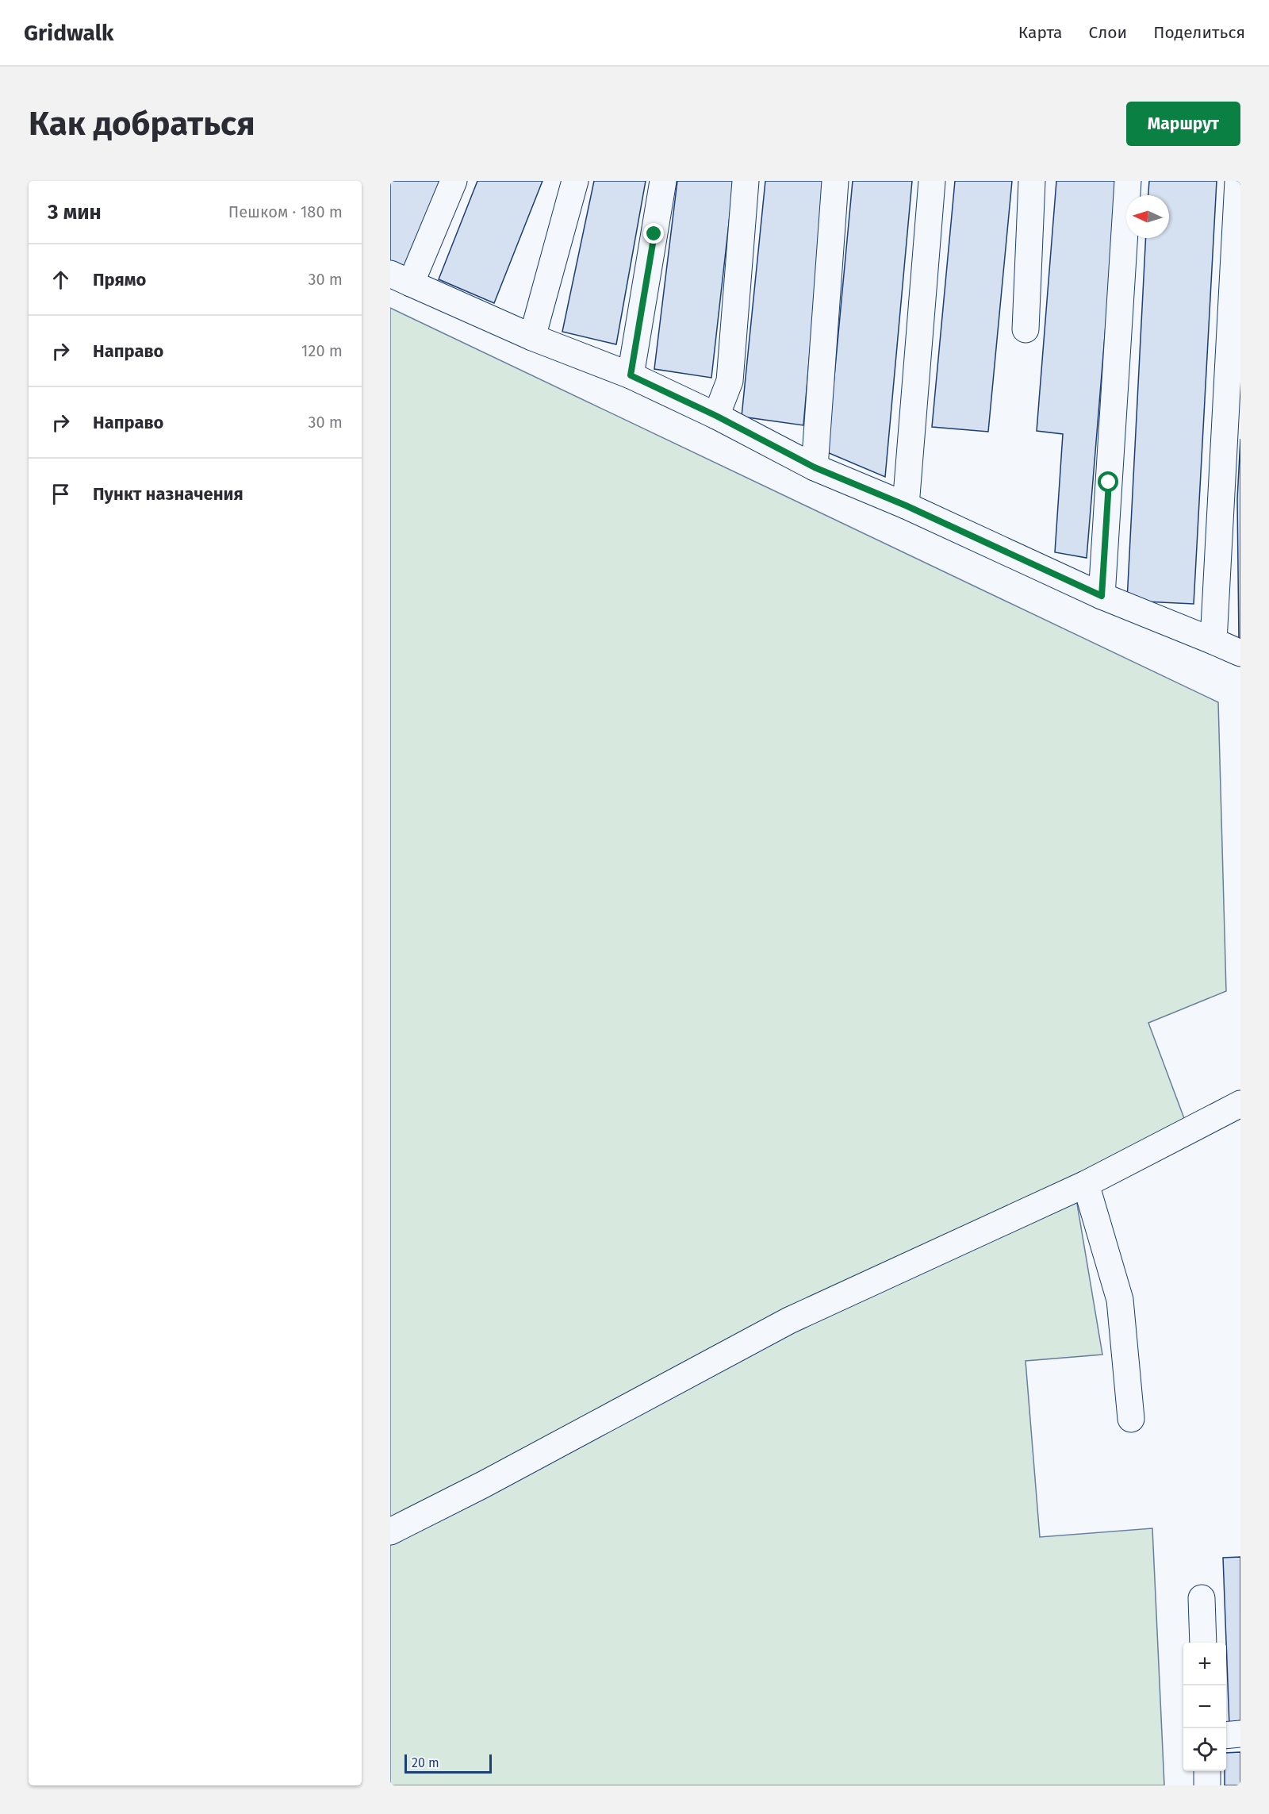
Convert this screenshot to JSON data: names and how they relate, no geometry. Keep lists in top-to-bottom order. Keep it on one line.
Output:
{"scale_bar":"20 m","north":"left","page":{"header":"Gridwalk","nav":["Карта","Слои","Поделиться"],"buttons":"Маршрут","title":"Как добраться","heading":["3 мин","Пешком · 180 m"],"list":[["Прямо","30 m"],["Направо","120 m"],["Направо","30 m"],"Пункт назначения"],"map_buttons":["+","−"],"scale":"20 m"}}
